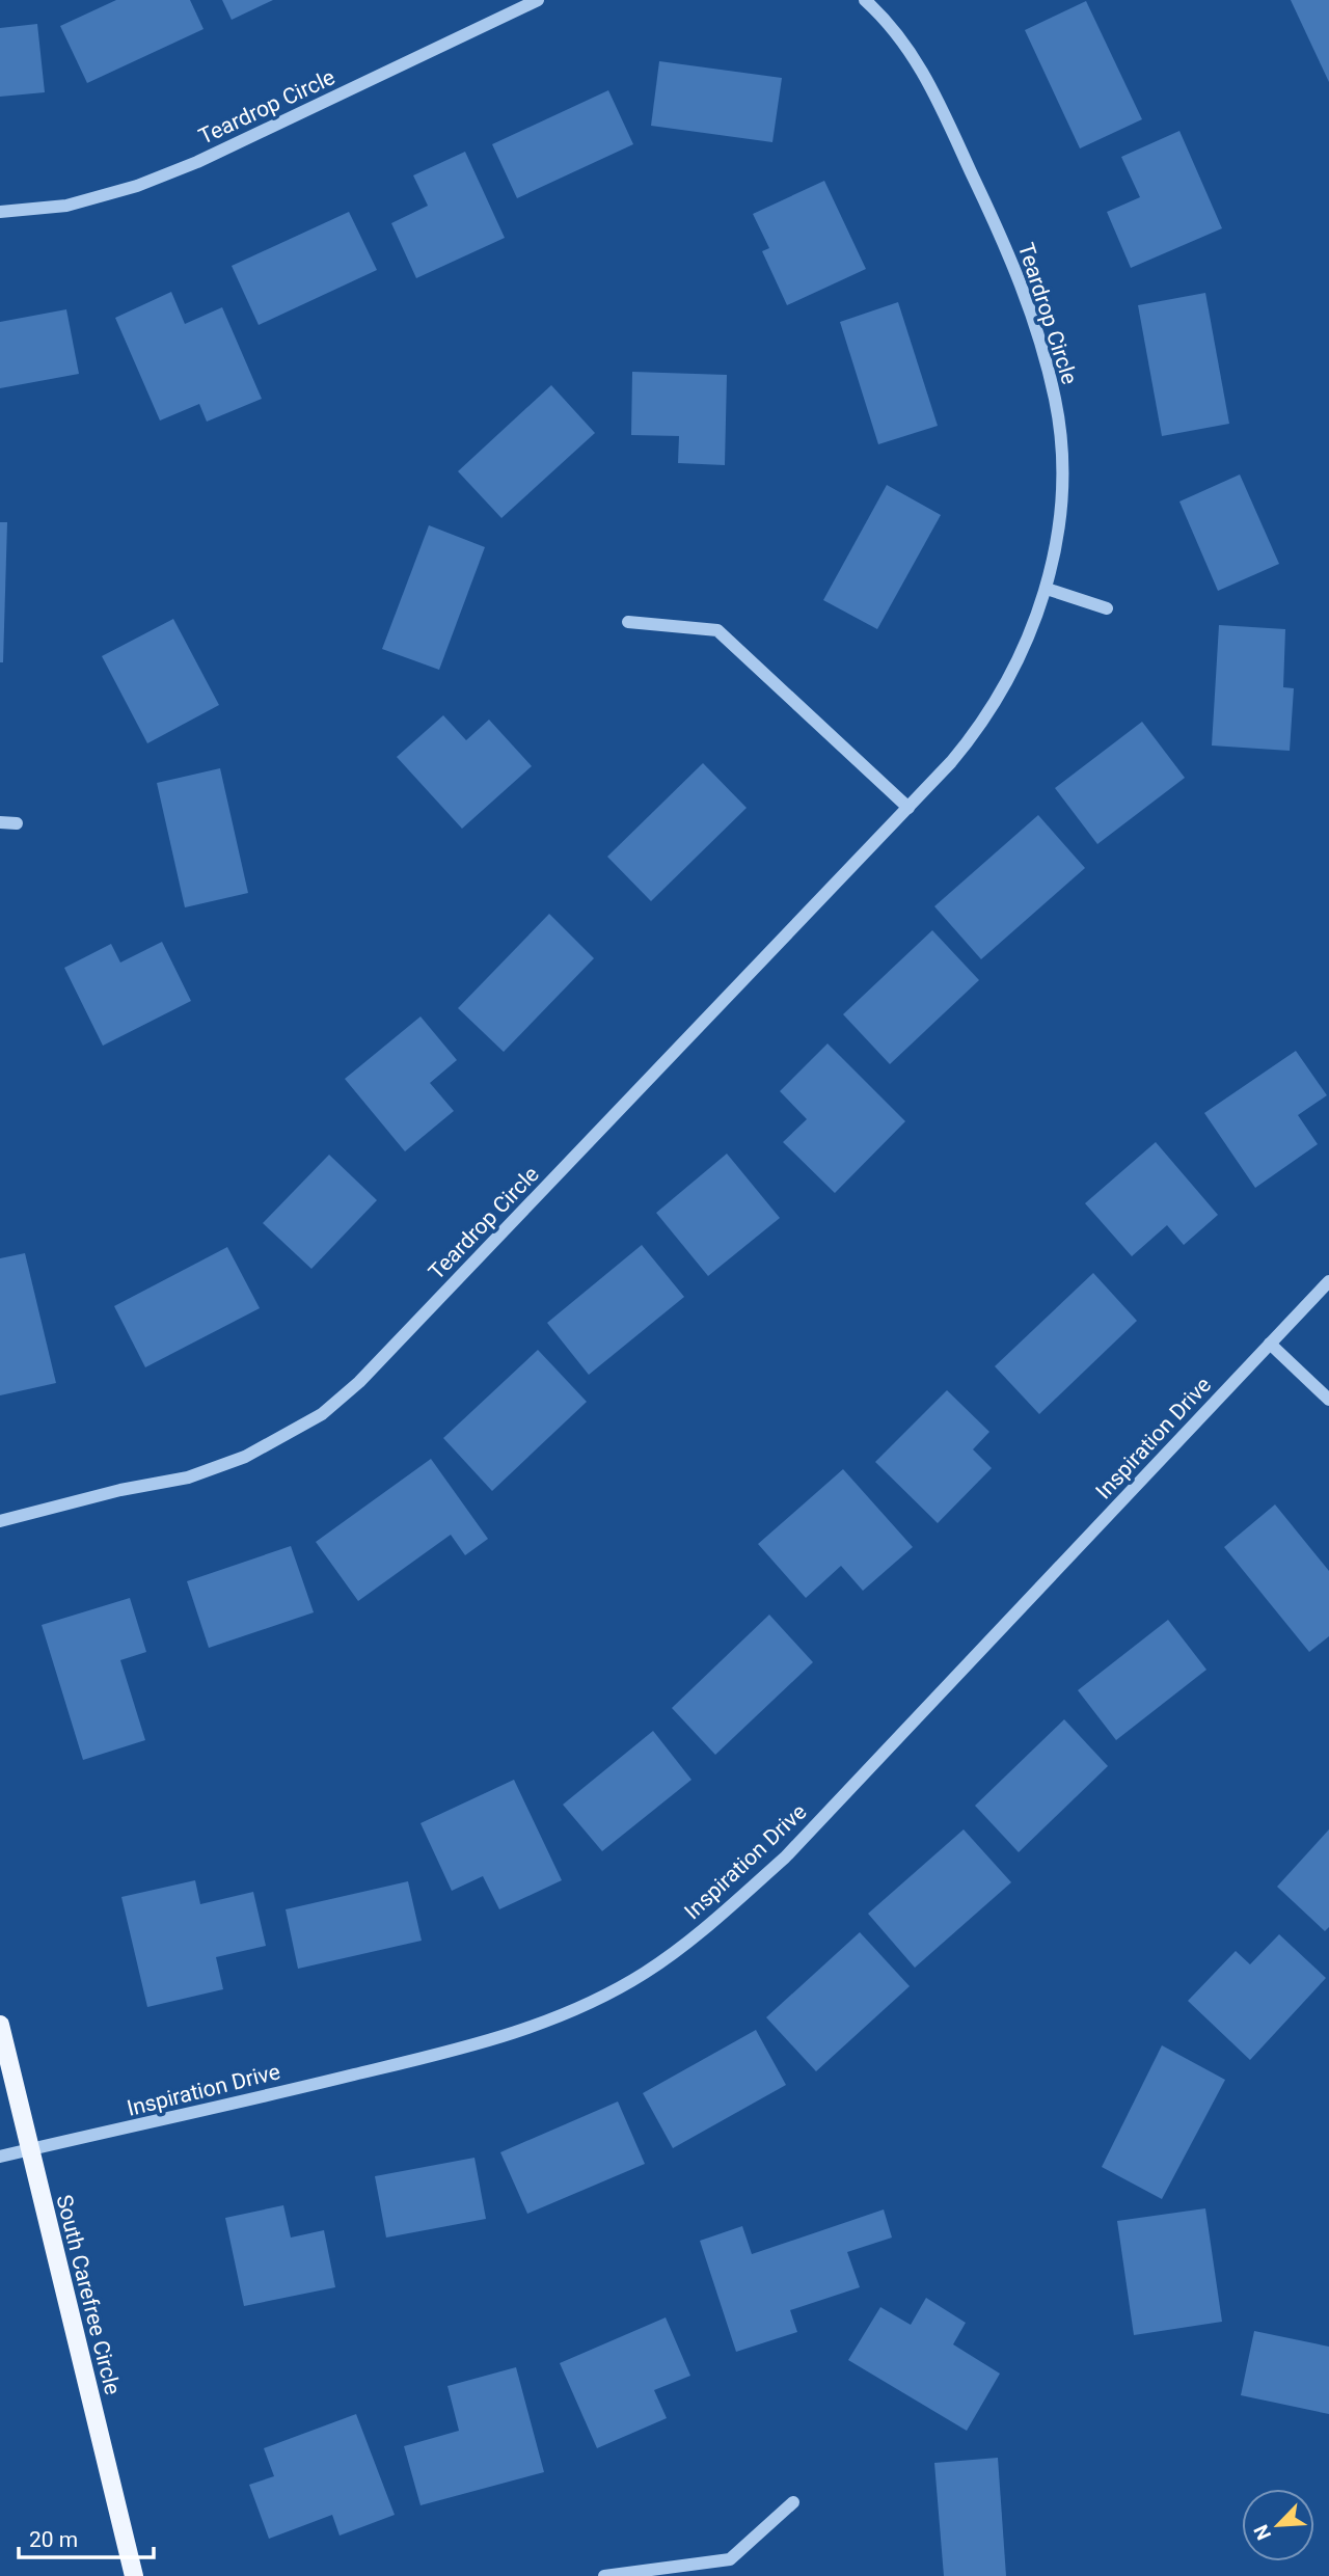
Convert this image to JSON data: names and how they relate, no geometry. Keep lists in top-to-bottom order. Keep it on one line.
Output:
{"streets":{"main road":["South Carefree Circle"],"street":["Teardrop Circle","Inspiration Drive"]},"crossings":[["Inspiration Drive","South Carefree Circle"]],"scale_bar":"20 m","north":"bottom left"}
